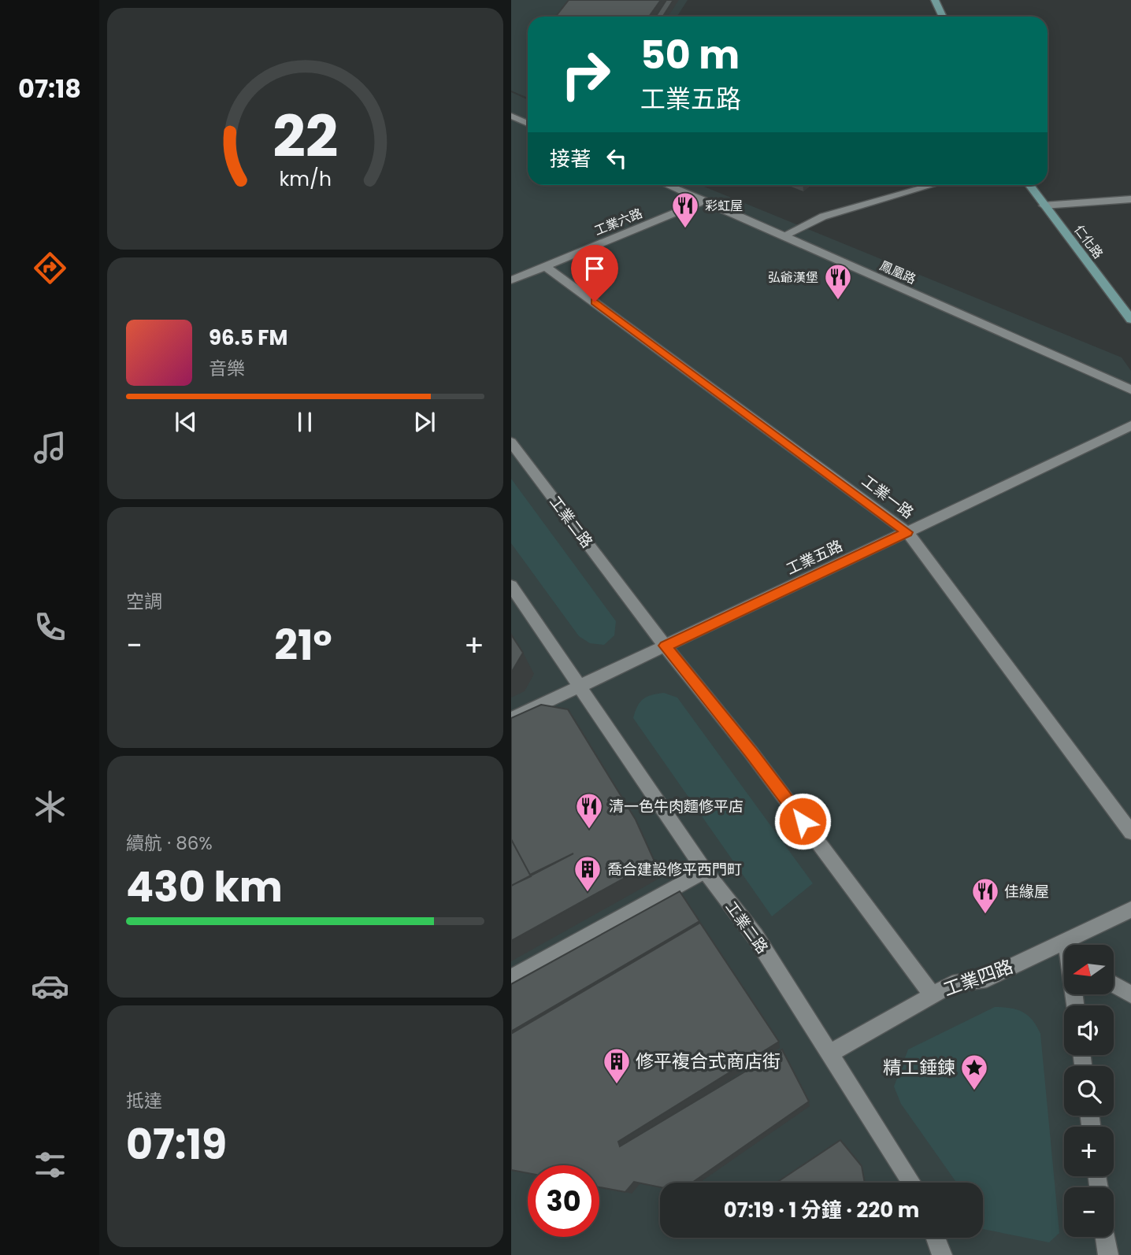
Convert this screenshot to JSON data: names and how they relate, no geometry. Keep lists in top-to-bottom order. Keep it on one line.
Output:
{"streets":{"main road":["仁化路"],"street":["工業六路","鳳凰路","工業一路","工業二路","工業五路","工業四路"]},"crossings":[["工業六路","鳳凰路"],["工業六路","工業一路"],["工業一路","工業五路"],["工業二路","工業五路"],["工業二路","工業四路"]],"places":{"restaurant":["彩虹屋","弘爺漢堡","清一色牛肉麵修平店","佳緣屋"],"building":["喬合建設修平西門町","修平複合式商店街"],"place":["精工錘鍊"]},"north":"left","page":{"tabs":"07:18","turn":["50 m","工業五路"],"then":"接著","song":["96.5 FM","音樂"],"tile":["空調",["續航 · 86%","430 km"],["抵達","07:19"]],"heat":["−","21°","+"],"map_buttons":["+","−"],"limit":"30","trip":"07:19 · 1 分鐘 · 220 m","gauge":["22","km/h"]}}
